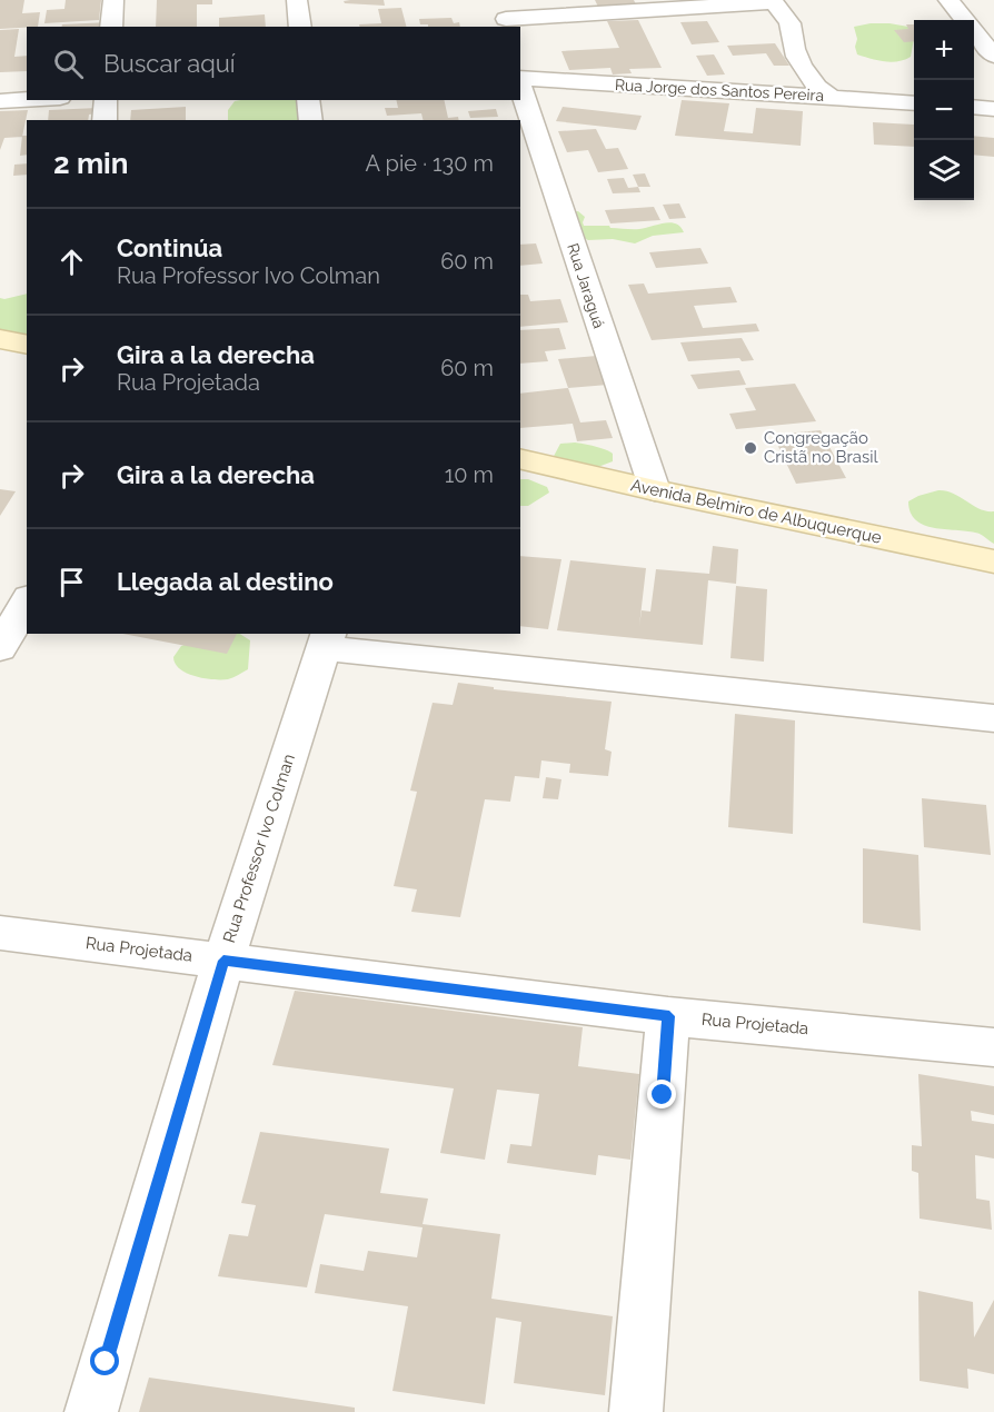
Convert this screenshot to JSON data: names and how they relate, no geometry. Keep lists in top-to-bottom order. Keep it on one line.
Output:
{"streets":{"main road":["Avenida Belmiro de Albuquerque"],"street":["Rua Jorge dos Santos Pereira","Rua Jaraguá","Rua Professor Ivo Colman","Rua Projetada"]},"crossings":[["Rua Jaraguá","Avenida Belmiro de Albuquerque"],["Rua Professor Ivo Colman","Rua Projetada"]],"places":["Congregação Cristã no Brasil"],"page":{"map_buttons":["+","−"],"search":"Buscar aquí","heading":["2 min","A pie · 130 m"],"list":[["Continúa","Rua Professor Ivo Colman","60 m"],["Gira a la derecha","Rua Projetada","60 m"],["Gira a la derecha","10 m"],"Llegada al destino"]}}
